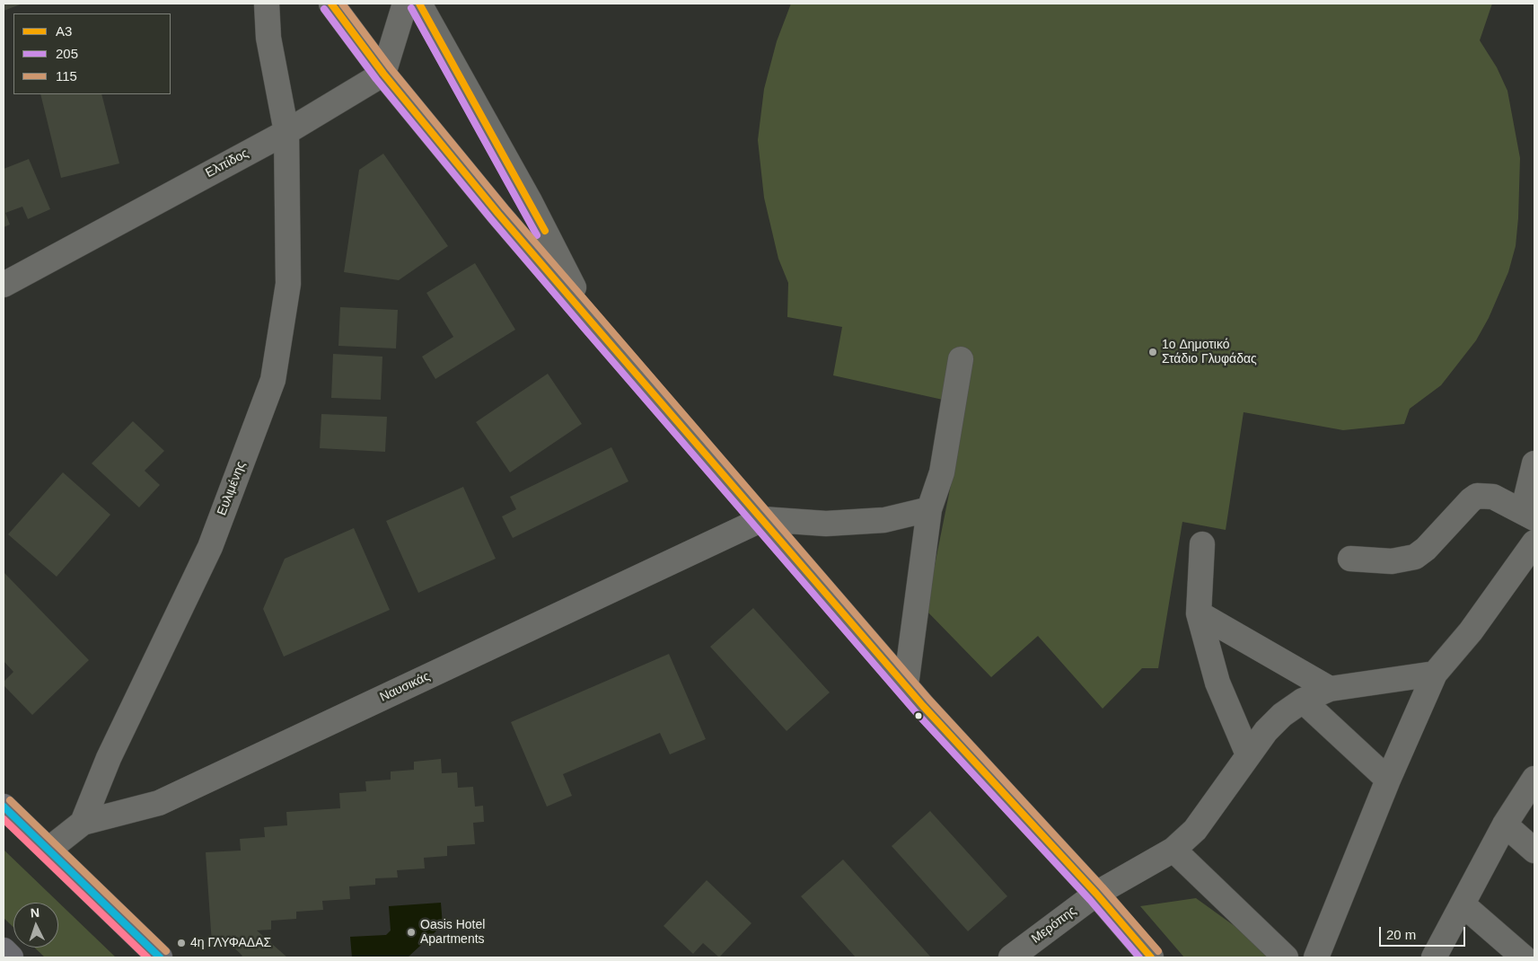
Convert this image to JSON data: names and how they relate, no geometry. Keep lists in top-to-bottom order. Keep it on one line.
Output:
{"streets":{"street":["Ελπίδος","Ευλιμένης","Ναυσικάς","Μερόπης"]},"crossings":[["Ελπίδος","Ευλιμένης"],["Ευλιμένης","Ναυσικάς"]],"places":["1ο Δημοτικό Στάδιο Γλυφάδας","Oasis Hotel Apartments","4η ΓΛΥΦΑΔΑΣ"],"lines":["transit line Α3","transit line 115","transit line 205"],"legend":["Α3","205","115"],"scale_bar":"20 m","north":"top"}
